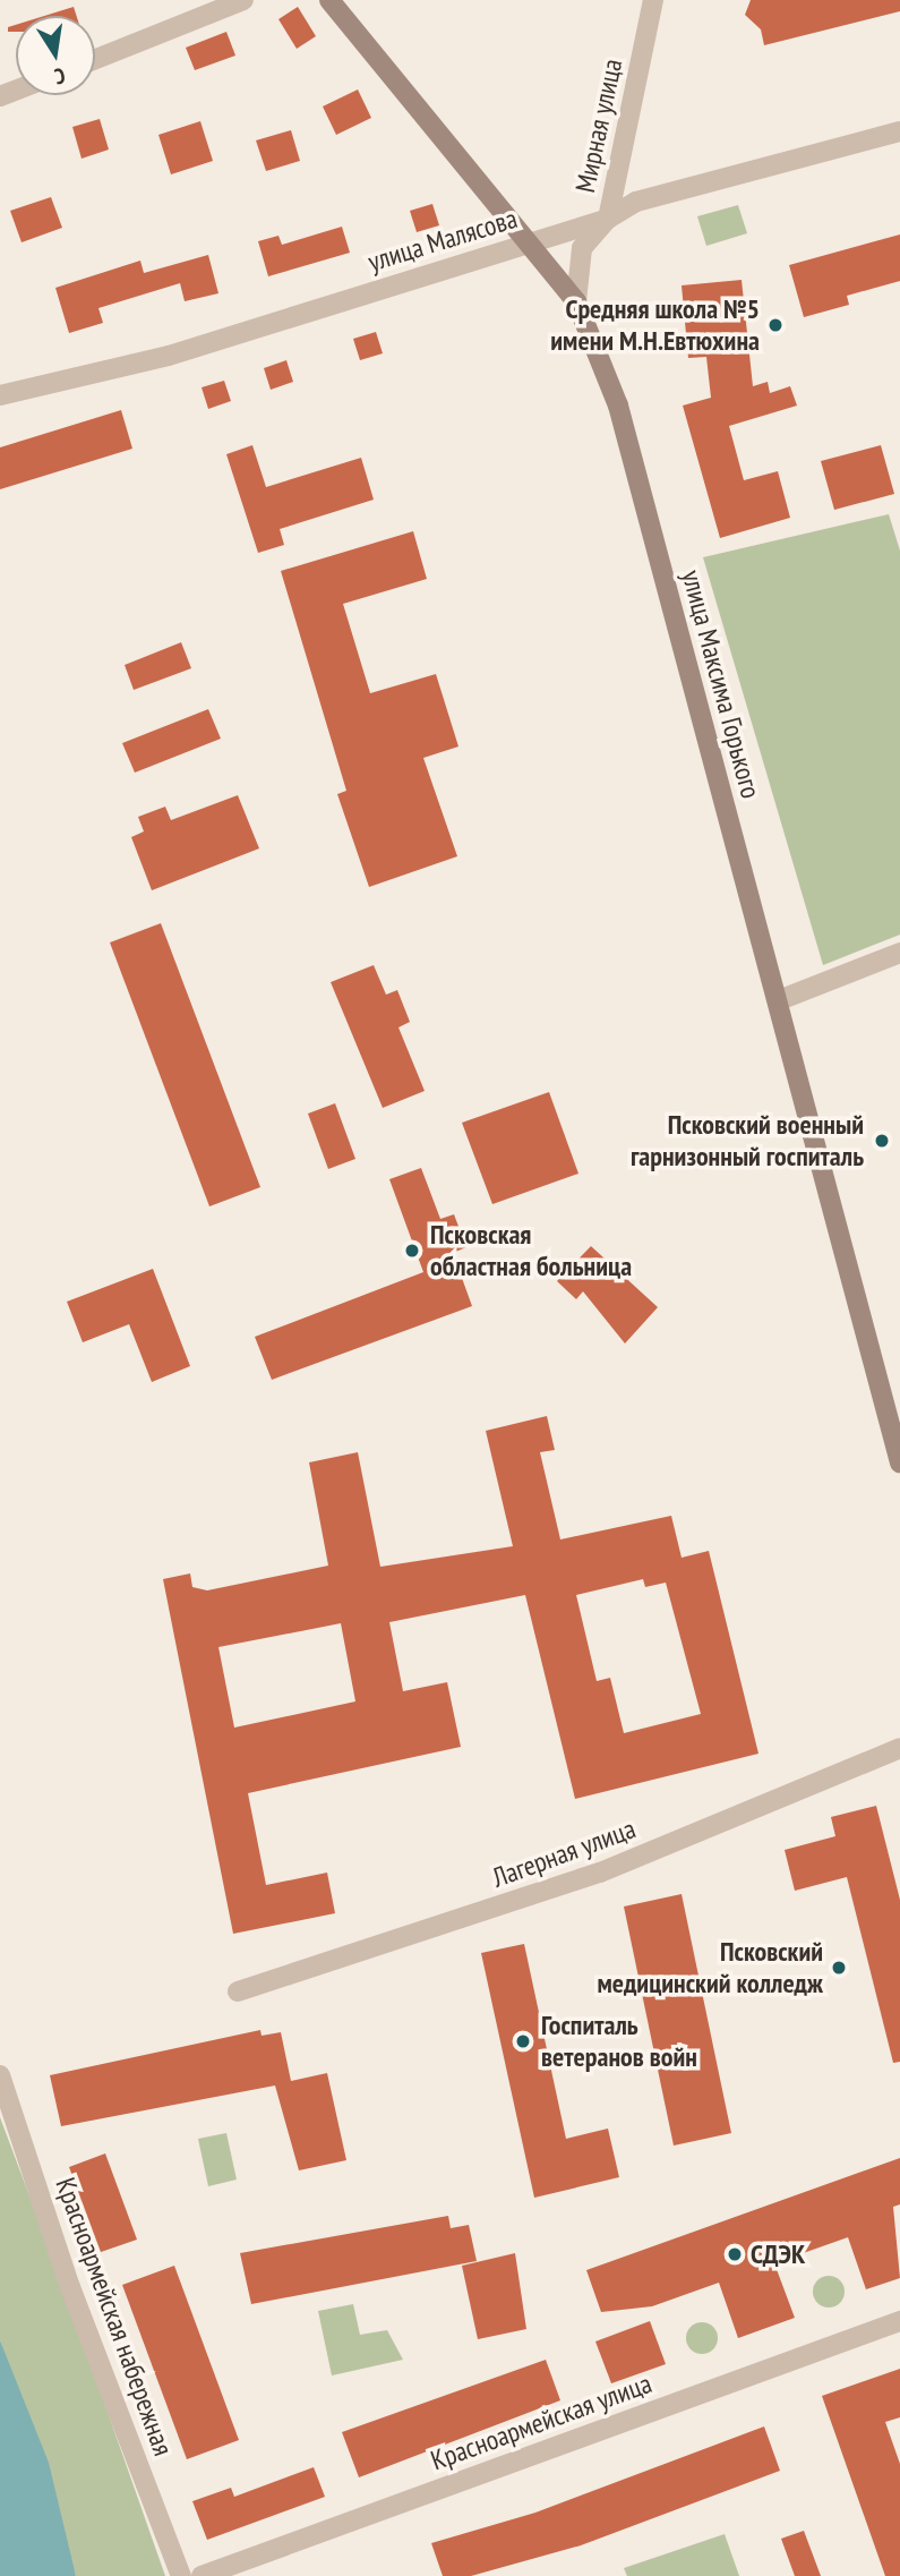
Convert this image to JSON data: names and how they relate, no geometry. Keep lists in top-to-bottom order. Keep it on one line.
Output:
{"streets":{"main road":["улица Максима Горького"],"street":["Мирная улица","улица Малясова","Лагерная улица","Красноармейская набережная","Красноармейская улица"]},"crossings":[["Мирная улица","улица Малясова"],["Мирная улица","улица Максима Горького"],["улица Малясова","улица Максима Горького"]],"places":["Средняя школа №5 имени М.Н.Евтюхина","Псковский военный гарнизонный госпиталь","Псковская областная больница","Псковский медицинский колледж","Госпиталь ветеранов войн","СДЭК"],"north":"bottom"}
